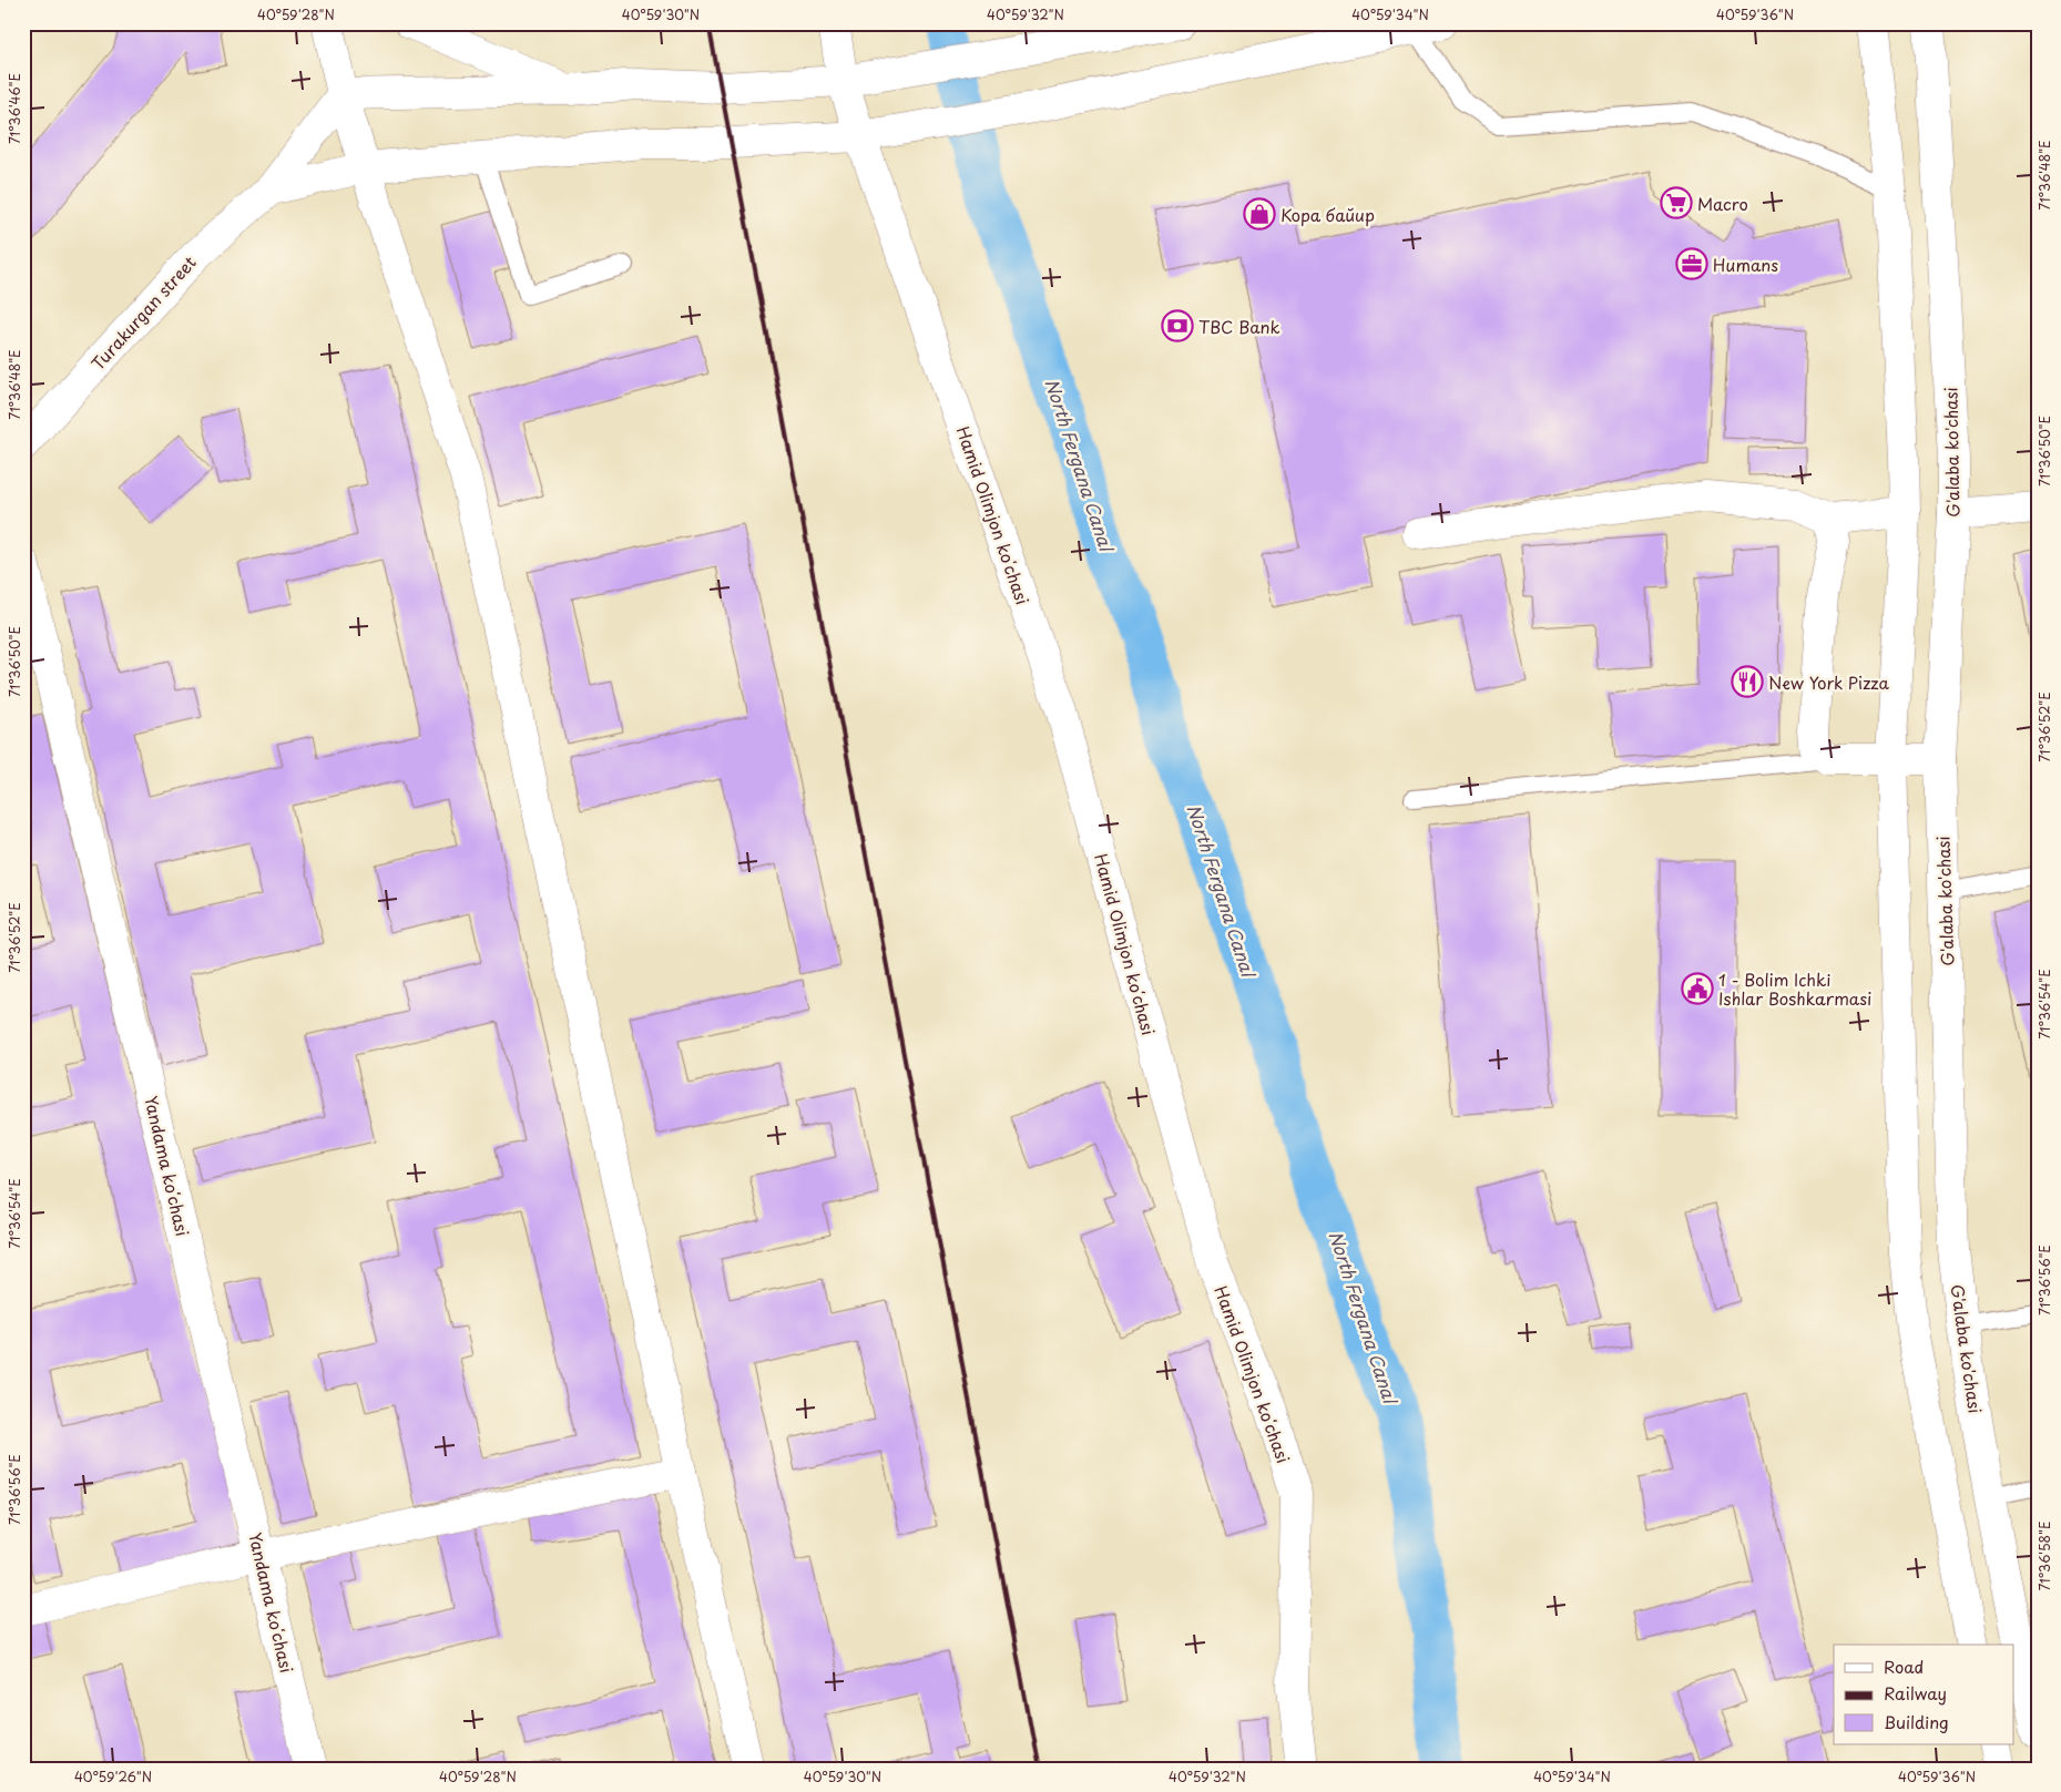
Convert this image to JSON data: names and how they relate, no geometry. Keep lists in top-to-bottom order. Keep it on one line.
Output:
{"streets":{"street":["Turakurgan street","G'alaba ko'chasi","Hamid Olimjon koʻchasi","Yandama koʻchasi"]},"crossings":[["Turakurgan street","Hamid Olimjon koʻchasi"]],"water":["North Fergana Canal"],"places":{"supermarket":["Macro"],"shop":["Кора байир"],"office":["Humans"],"bank":["TBC Bank"],"restaurant":["New York Pizza"],"public building":["1 - Bolim Ichki Ishlar Boshkarmasi"]},"legend":["Road","Railway","Building"],"coordinates":["40°59'28\"N","40°59'30\"N","40°59'32\"N","40°59'34\"N","40°59'36\"N","71°36'46\"E","71°36'48\"E","71°36'50\"E","71°36'52\"E","71°36'54\"E","71°36'56\"E","71°36'58\"E","40°59'26\"N"]}
